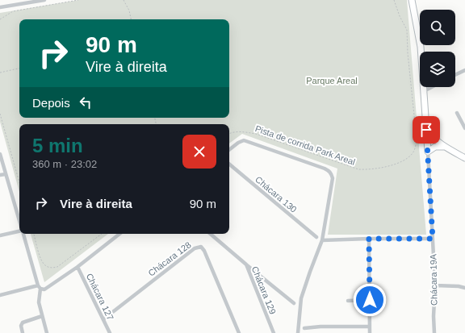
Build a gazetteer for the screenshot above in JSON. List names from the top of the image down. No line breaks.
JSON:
{"streets":{"street":["Chácara 130","Chácara 128","Chácara 19A","Chácara 129","Chácara 127"],"path":["Pista de corrida Park Areal"]},"crossings":[["Chácara 128","Chácara 127"]],"parks":["Parque Areal"],"page":{"turn":["90 m","Vire à direita"],"then":"Depois","heading":["5 min","360 m · 23:02"],"list":[{"name":"Vire à direita","value":"90 m"}]}}
